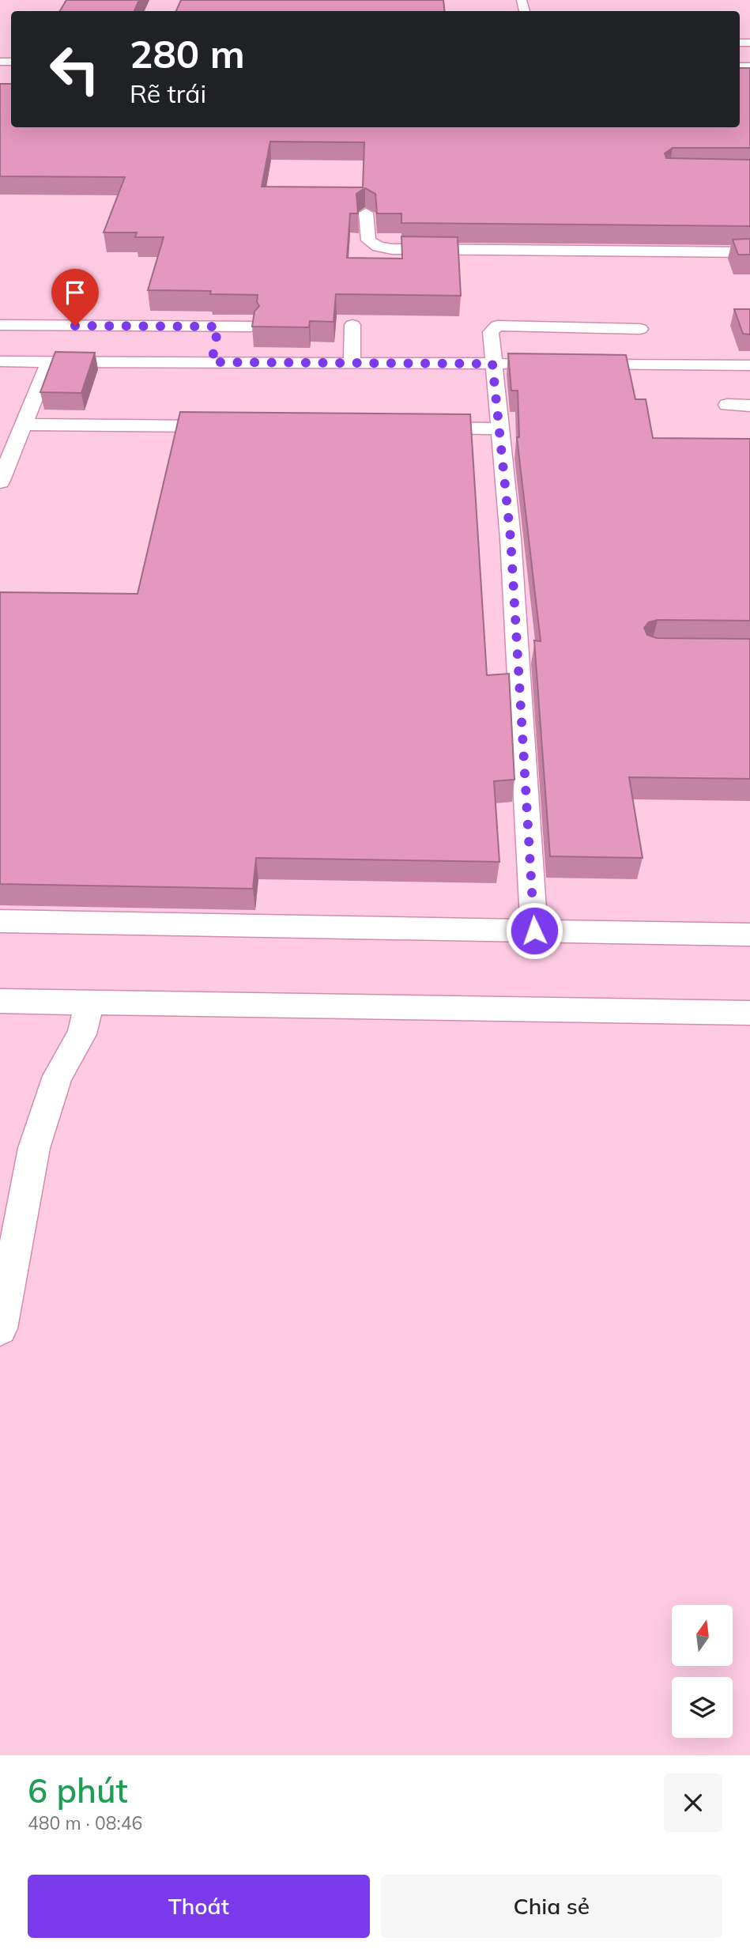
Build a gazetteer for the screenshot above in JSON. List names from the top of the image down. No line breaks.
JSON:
{"north":"top","page":{"turn":["280 m","Rẽ trái"],"heading":["6 phút","480 m · 08:46"],"buttons":["Thoát","Chia sẻ"]}}
